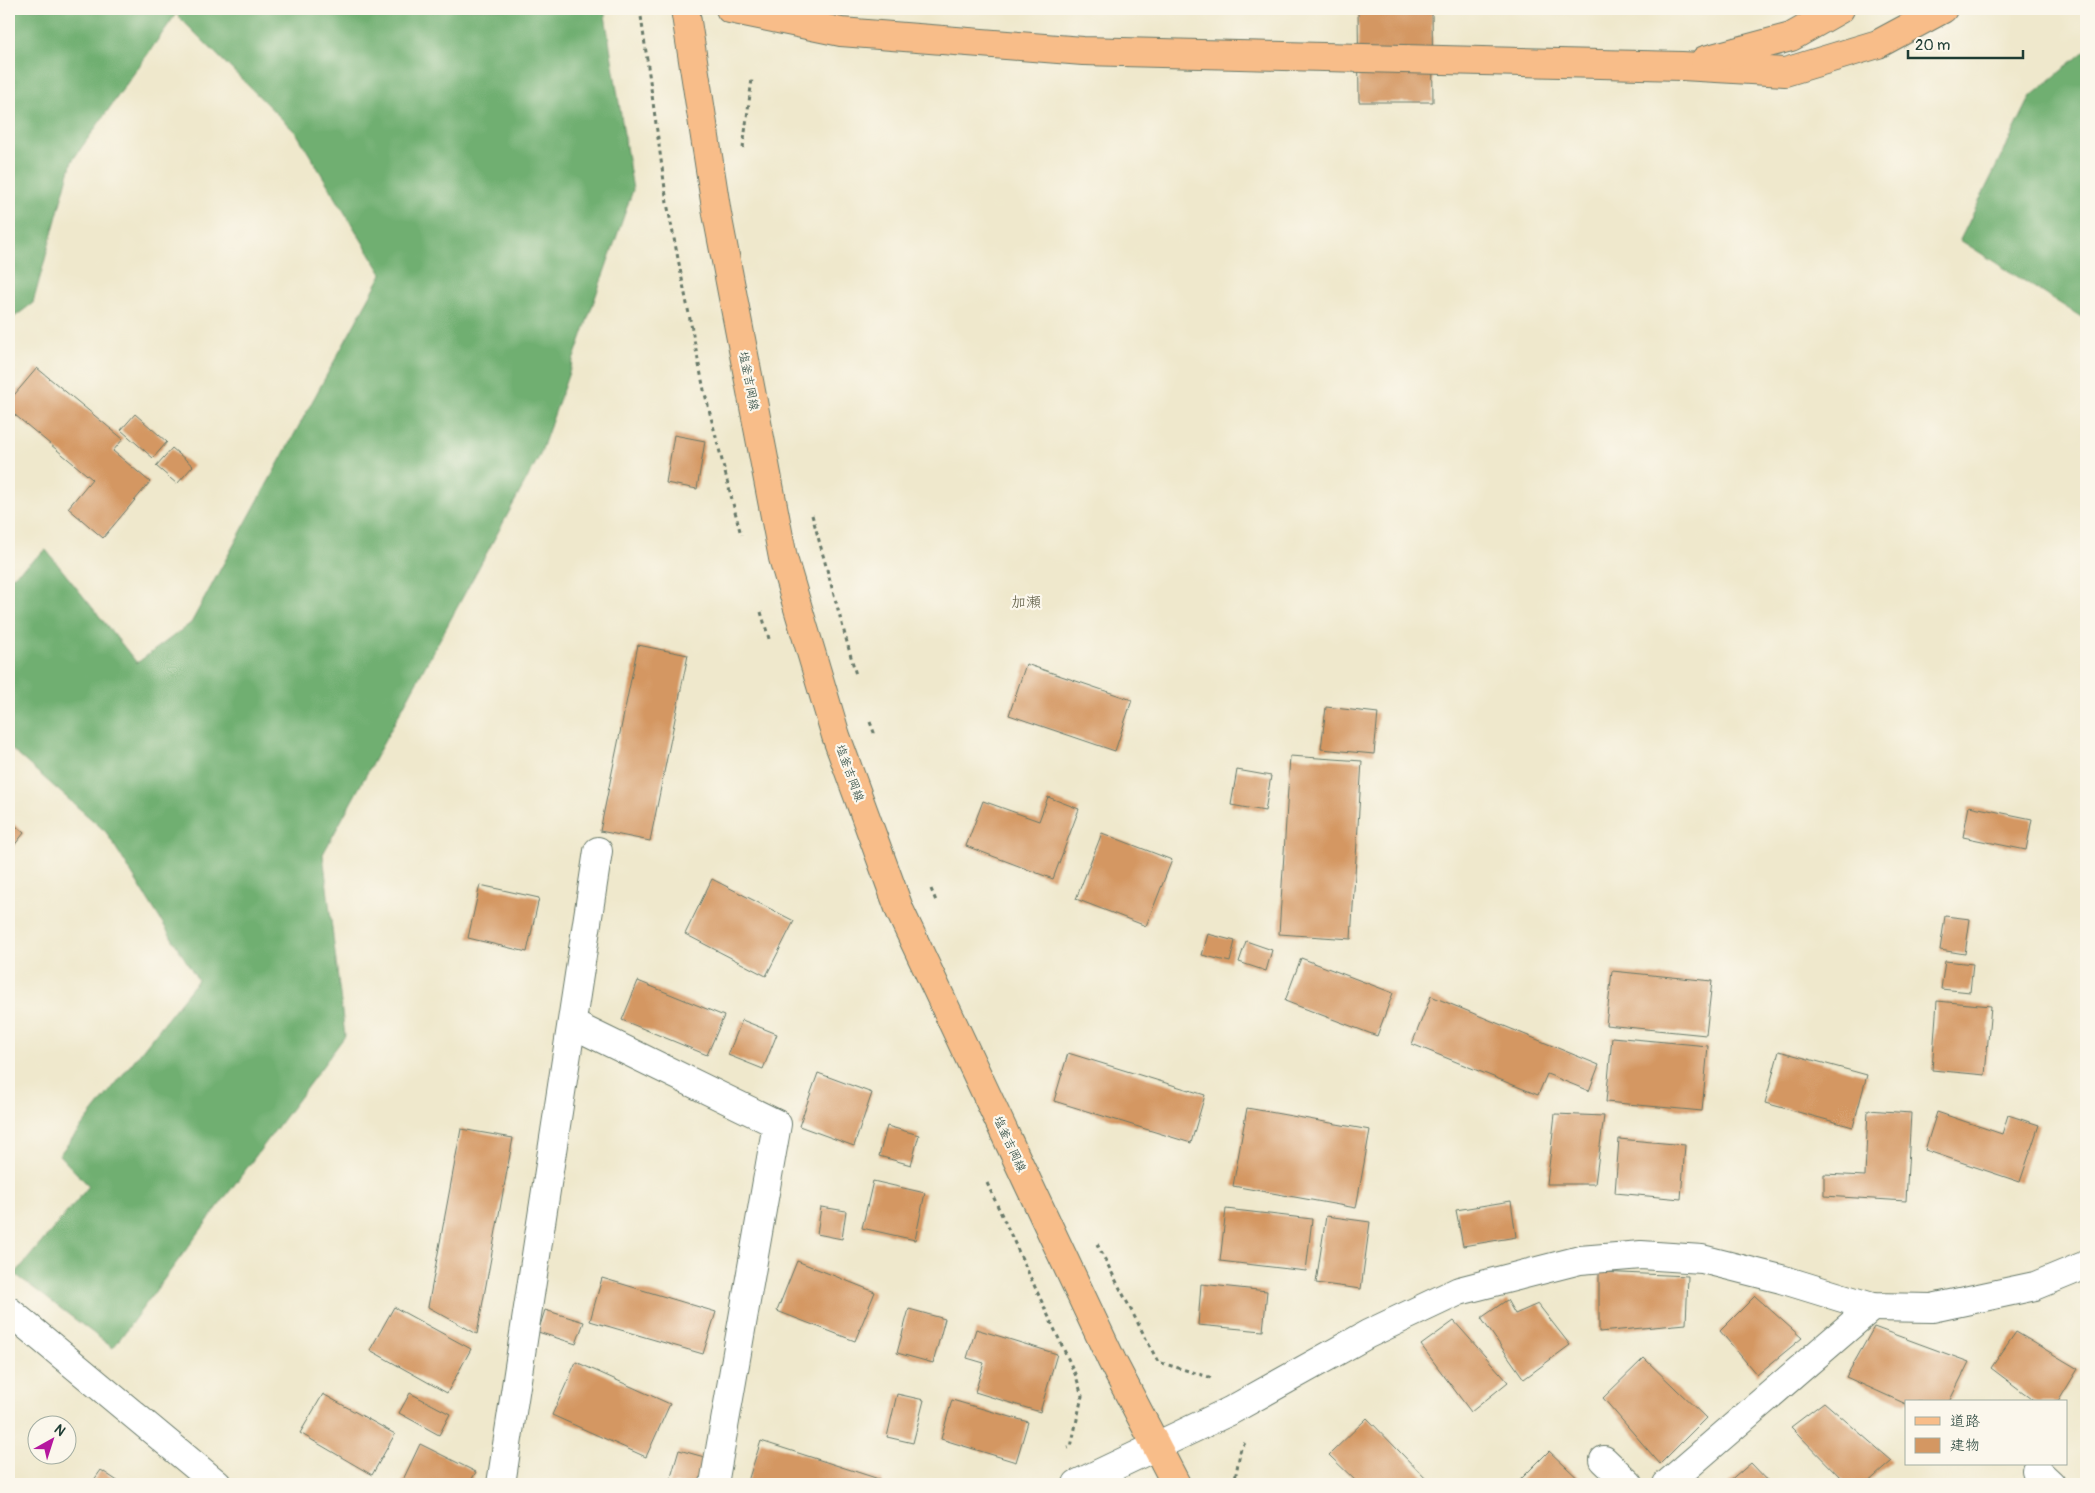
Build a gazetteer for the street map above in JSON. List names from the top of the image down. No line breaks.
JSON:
{"streets":{"main road":["塩釜吉岡線"]},"districts":["加瀬"],"legend":["道路","建物"],"scale_bar":"20 m","north":"top right"}
